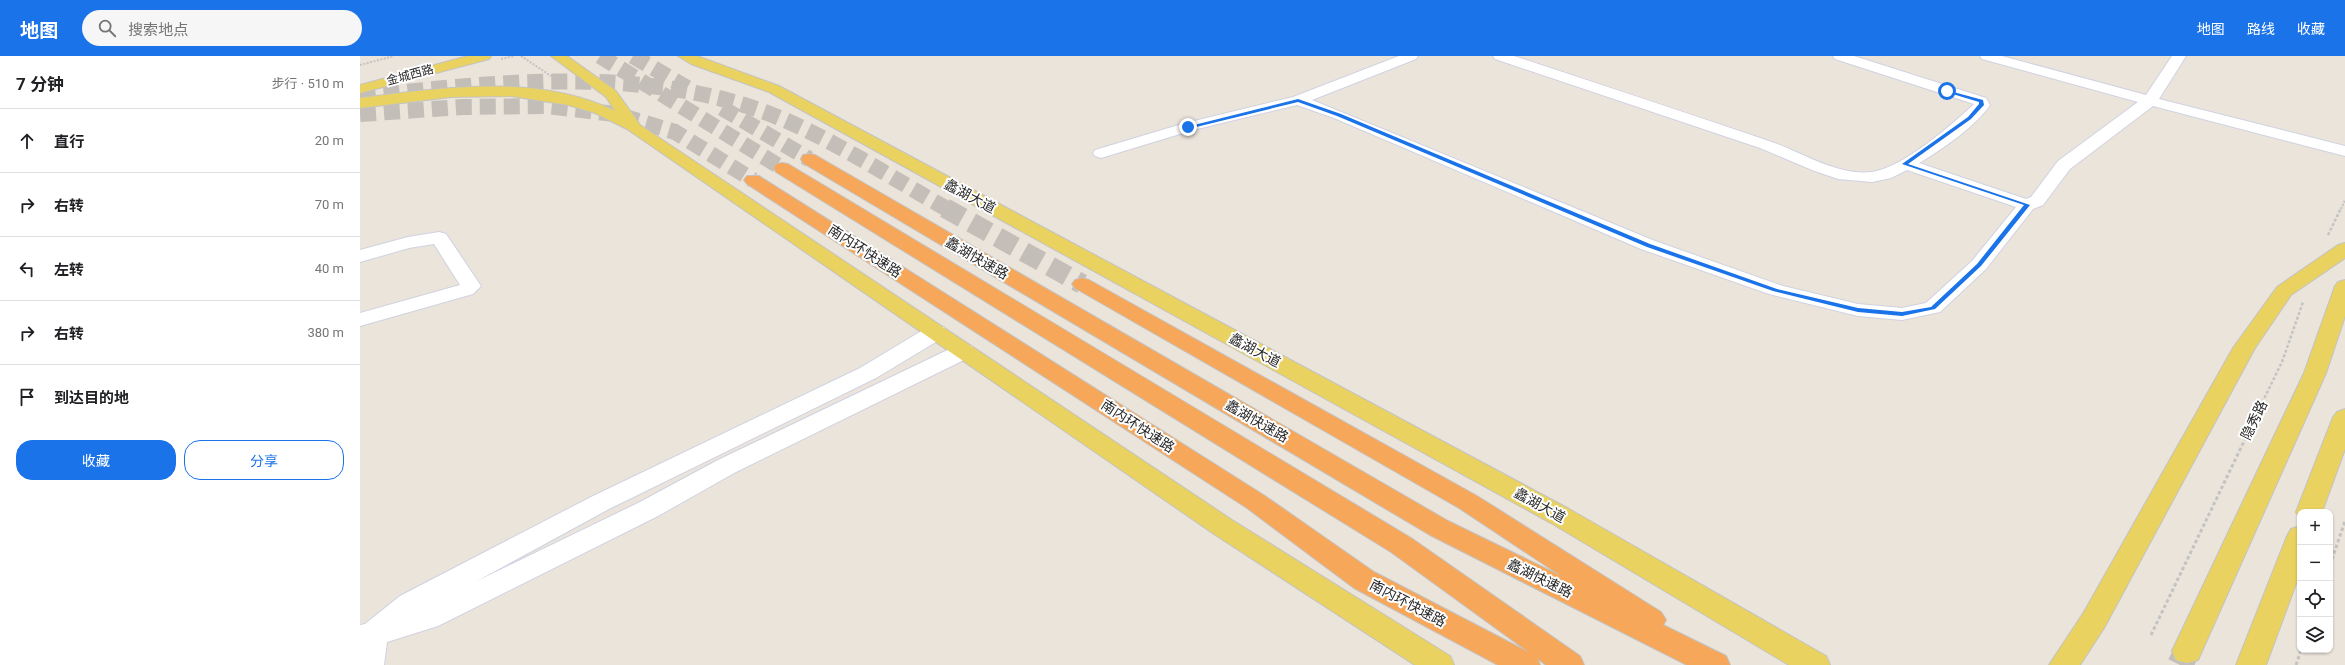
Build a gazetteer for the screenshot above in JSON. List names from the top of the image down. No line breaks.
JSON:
{"streets":{"highway":["南内环快速路","蠡湖快速路"],"main road":["金城西路","蠡湖大道"],"path":["隐秀路"]},"page":{"header":"地图","search":"搜索地点","nav":["地图","路线","收藏"],"heading":["7 分钟","步行 · 510 m"],"list":[["直行","20 m"],["右转","70 m"],["左转","40 m"],["右转","380 m"],"到达目的地"],"buttons":["收藏","分享"],"map_buttons":["+","−"]}}
